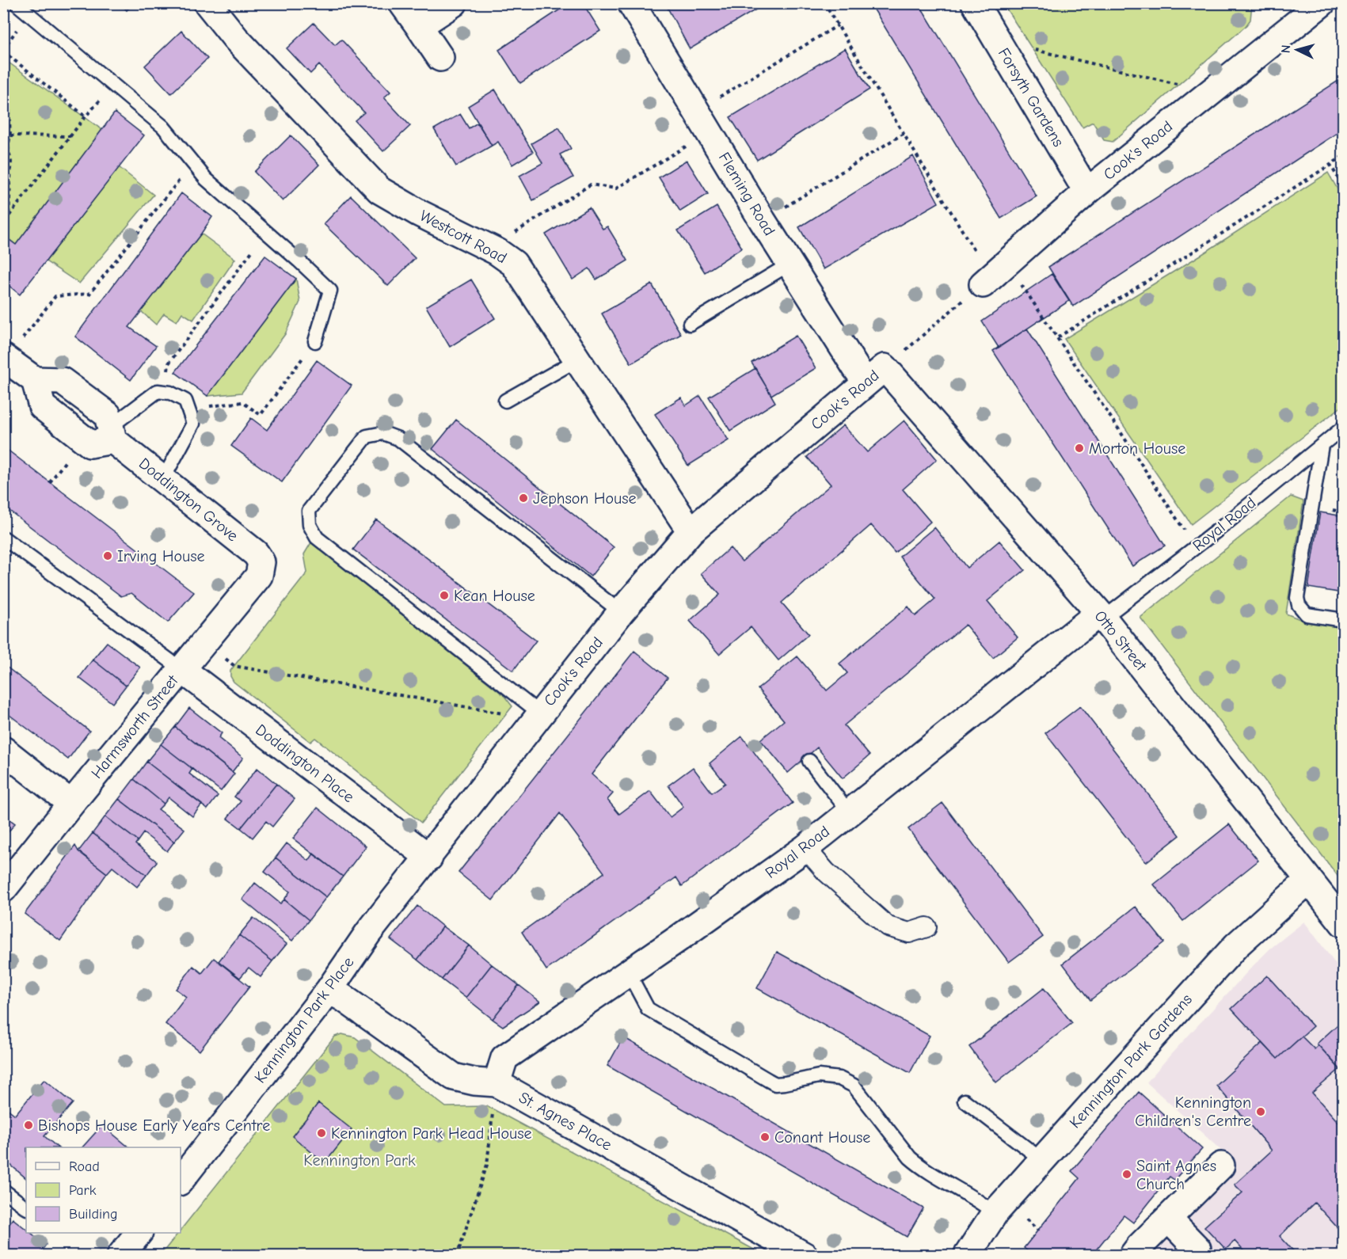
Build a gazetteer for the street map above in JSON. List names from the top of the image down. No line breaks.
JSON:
{"streets":{"street":["Forsyth Gardens","Cook's Road","Fleming Road","Westcott Road","Doddington Grove","Royal Road","Otto Street","Harmsworth Street","Doddington Place","Kennington Park Place","Kennington Park Gardens","St. Agnes Place"]},"crossings":[["Forsyth Gardens","Cook's Road"],["Cook's Road","Fleming Road"],["Cook's Road","Westcott Road"],["Cook's Road","Otto Street"],["Cook's Road","Doddington Place"],["Cook's Road","Kennington Park Place"],["Fleming Road","Otto Street"],["Doddington Grove","Harmsworth Street"],["Royal Road","Otto Street"],["Royal Road","St. Agnes Place"],["Otto Street","Kennington Park Gardens"],["Harmsworth Street","Doddington Place"],["Doddington Place","Kennington Park Place"],["Kennington Park Place","St. Agnes Place"]],"parks":["Kennington Park"],"places":["Morton House","Jephson House","Irving House","Kean House","Kennington Children's Centre","Bishops House Early Years Centre","Kennington Park Head House","Conant House","Saint Agnes Church"],"legend":["Road","Park","Building"],"north":"left"}
